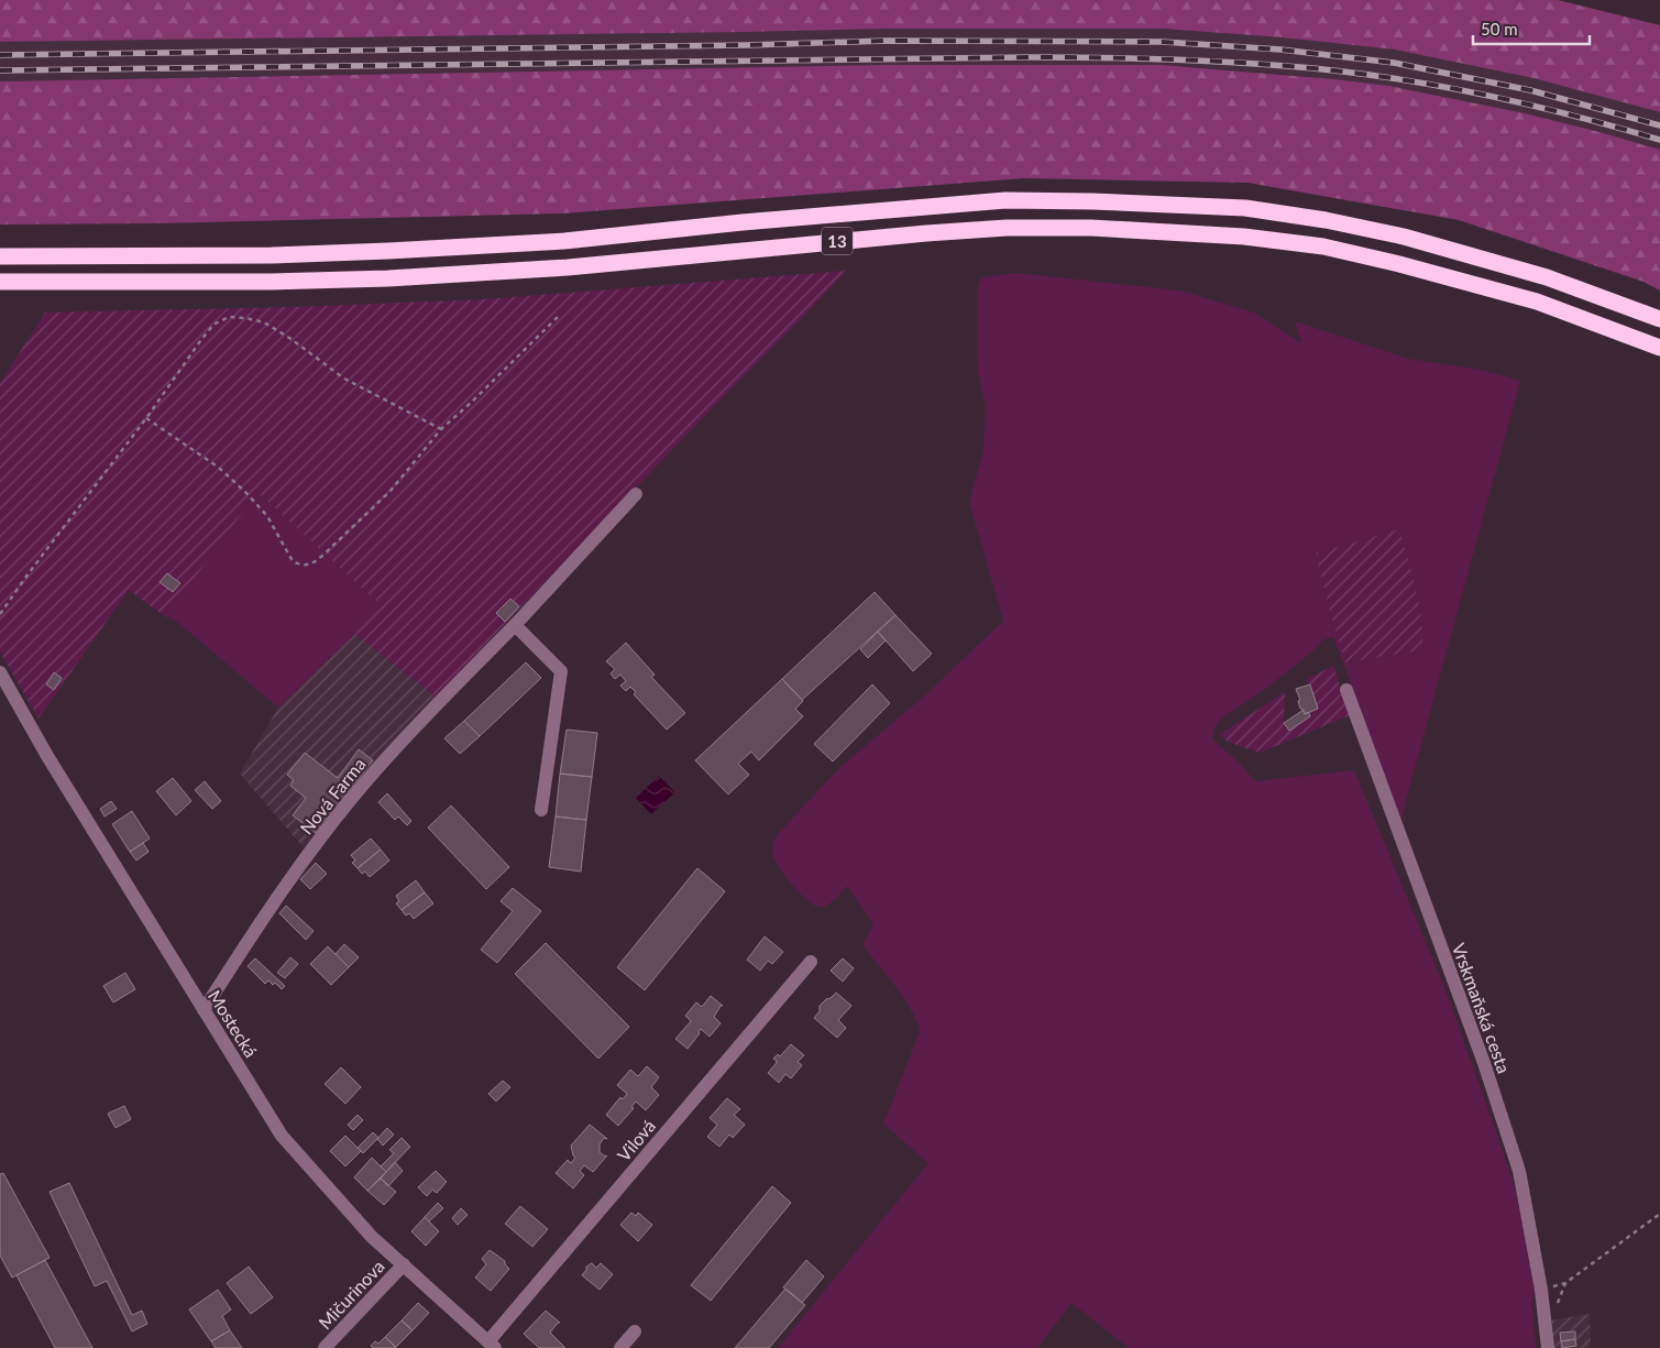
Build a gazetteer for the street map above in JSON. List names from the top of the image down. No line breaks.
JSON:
{"streets":{"highway":["13"],"street":["Nová Farma","Vrskmaňská cesta","Mostecká","Vilová","Mičurinova"]},"crossings":[["Nová Farma","Mostecká"],["Mostecká","Vilová"],["Mostecká","Mičurinova"]],"scale_bar":"50 m"}
